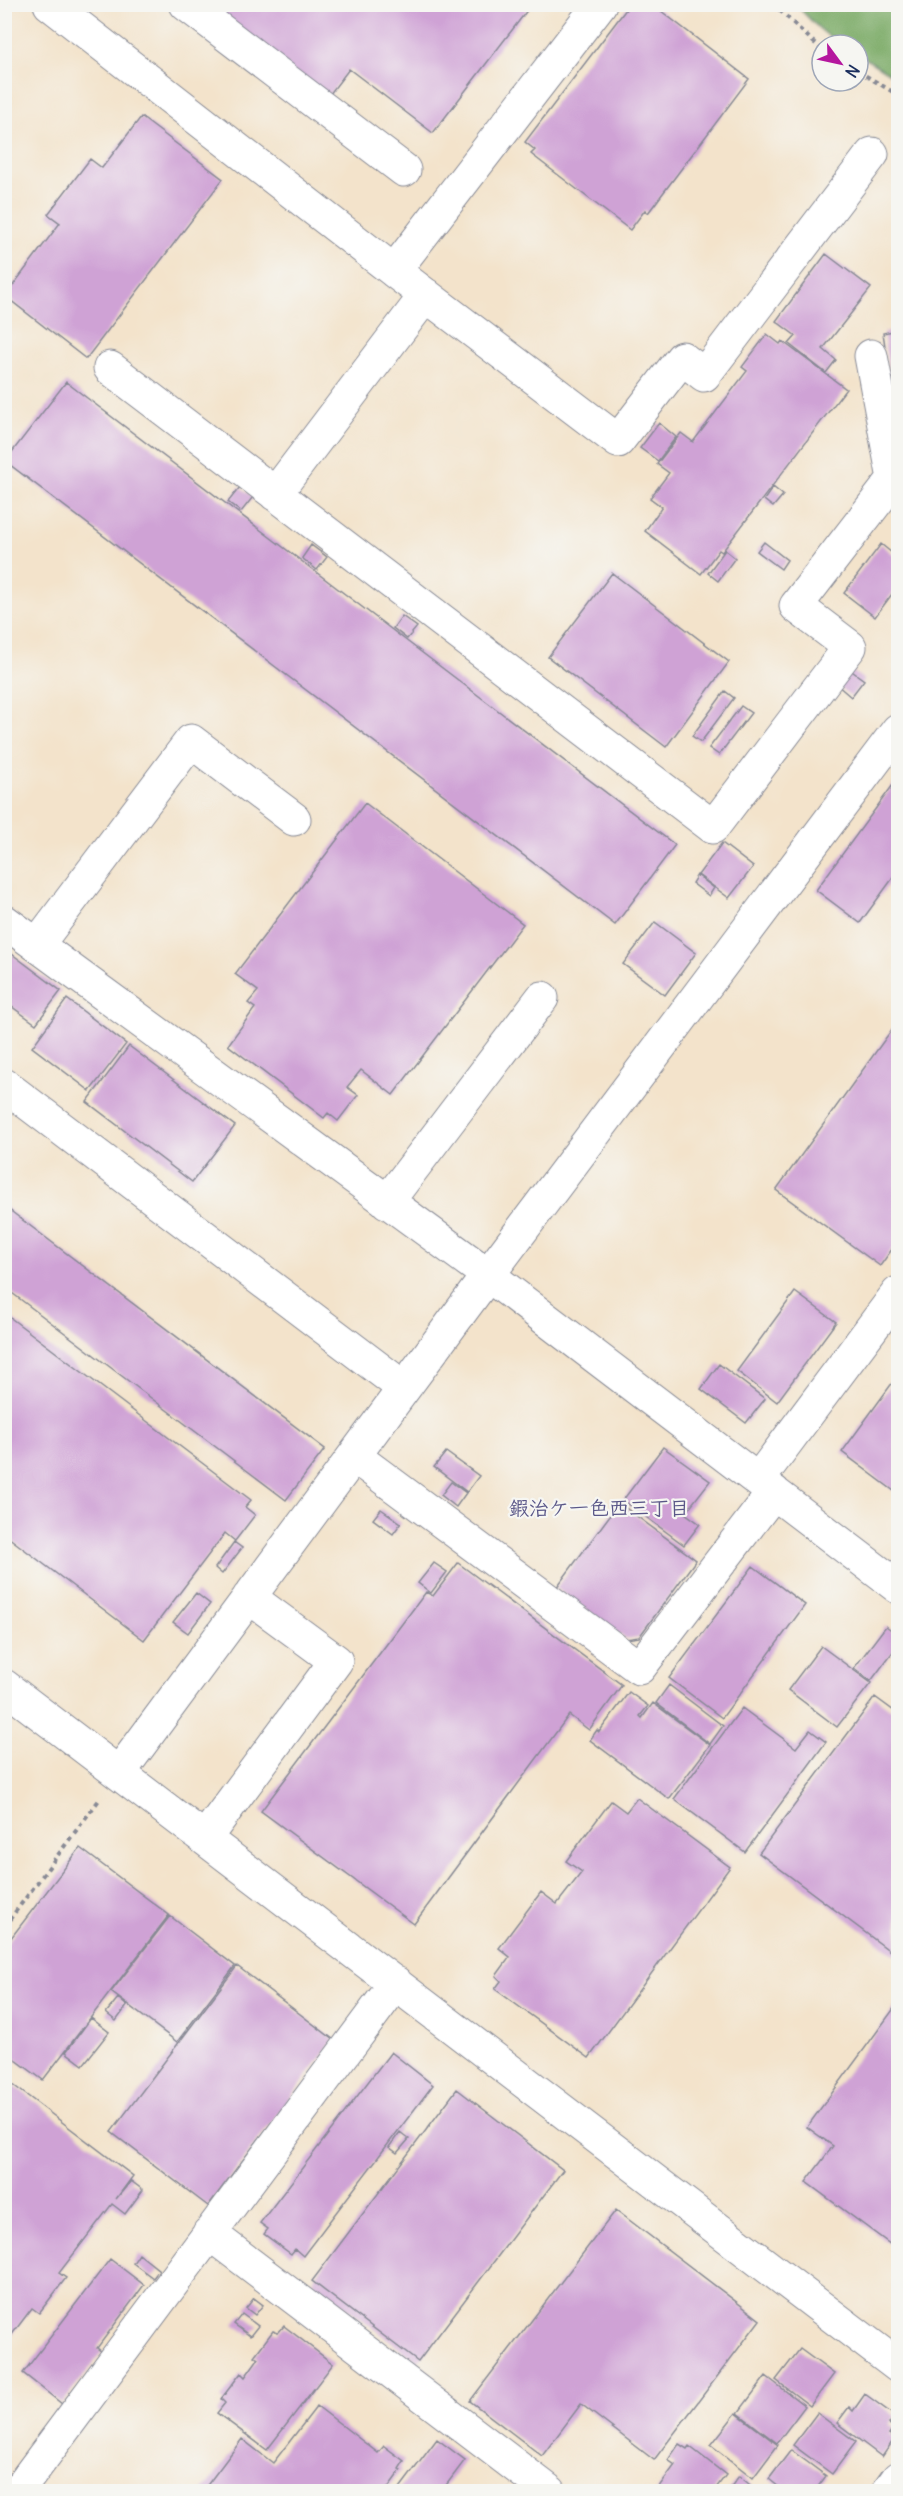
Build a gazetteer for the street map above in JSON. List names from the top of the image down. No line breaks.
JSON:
{"districts":["鍜治ケ一色西三丁目"],"north":"bottom right"}
